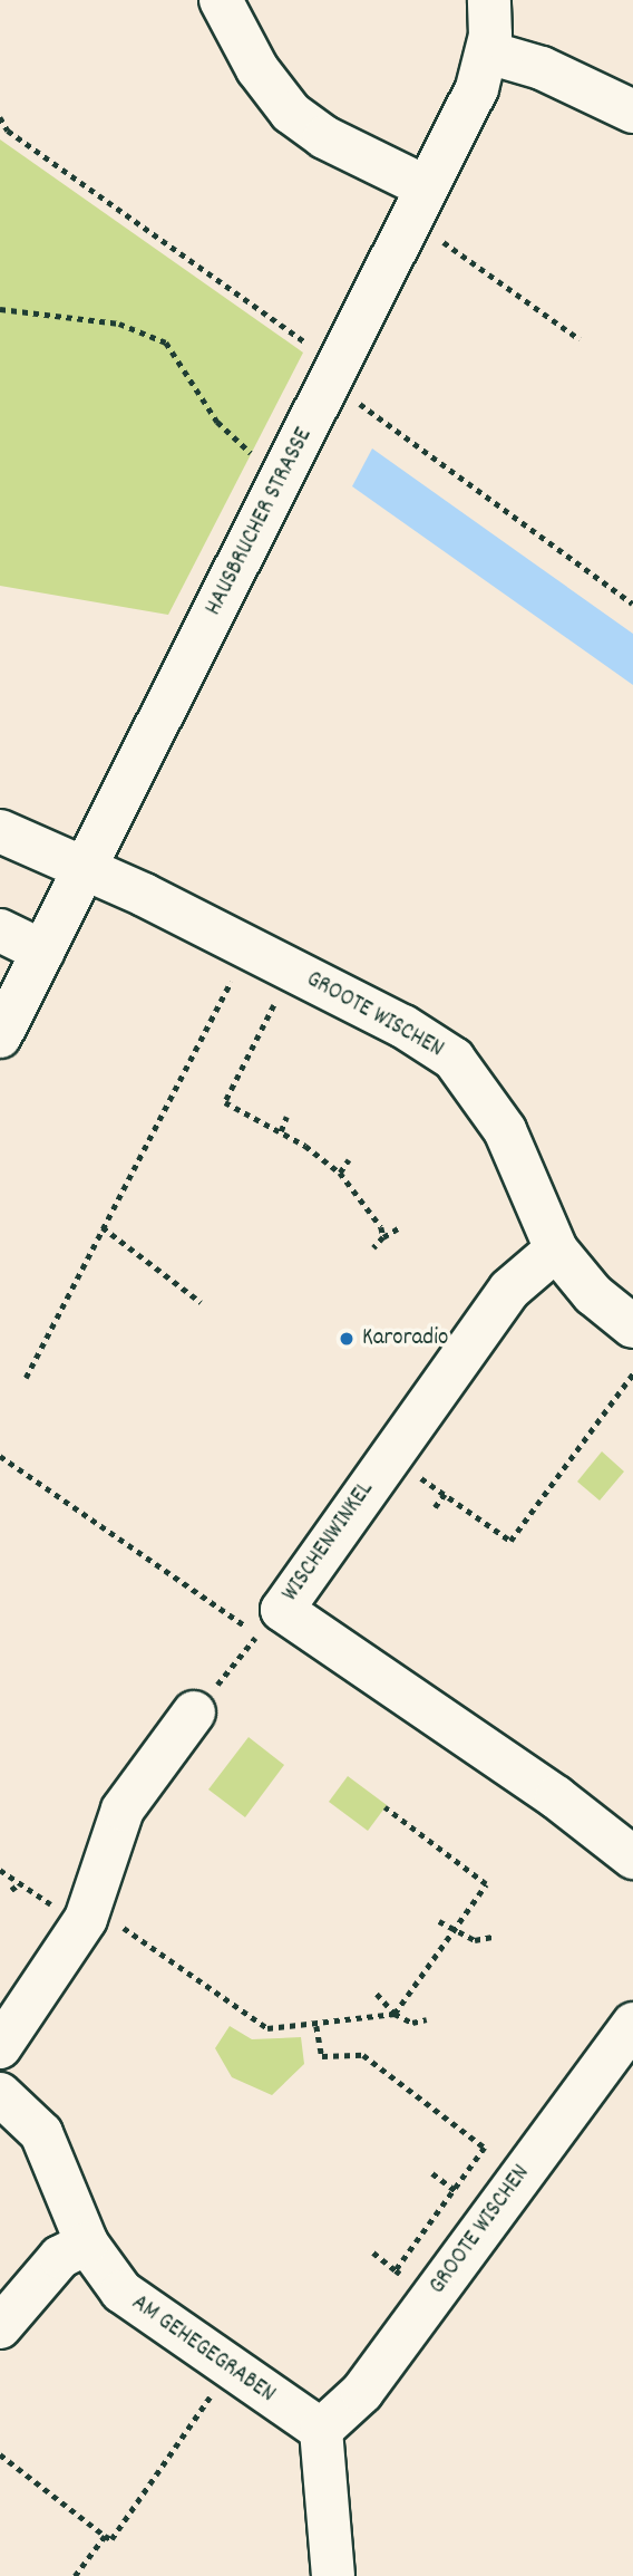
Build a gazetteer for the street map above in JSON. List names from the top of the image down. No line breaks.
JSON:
{"streets":{"street":["HAUSBRUCHER STRASSE","GROOTE WISCHEN","WISCHENWINKEL","AM GEHEGEGRABEN"]},"crossings":[["HAUSBRUCHER STRASSE","GROOTE WISCHEN"],["GROOTE WISCHEN","WISCHENWINKEL"],["GROOTE WISCHEN","AM GEHEGEGRABEN"]],"places":["Karoradio"]}
